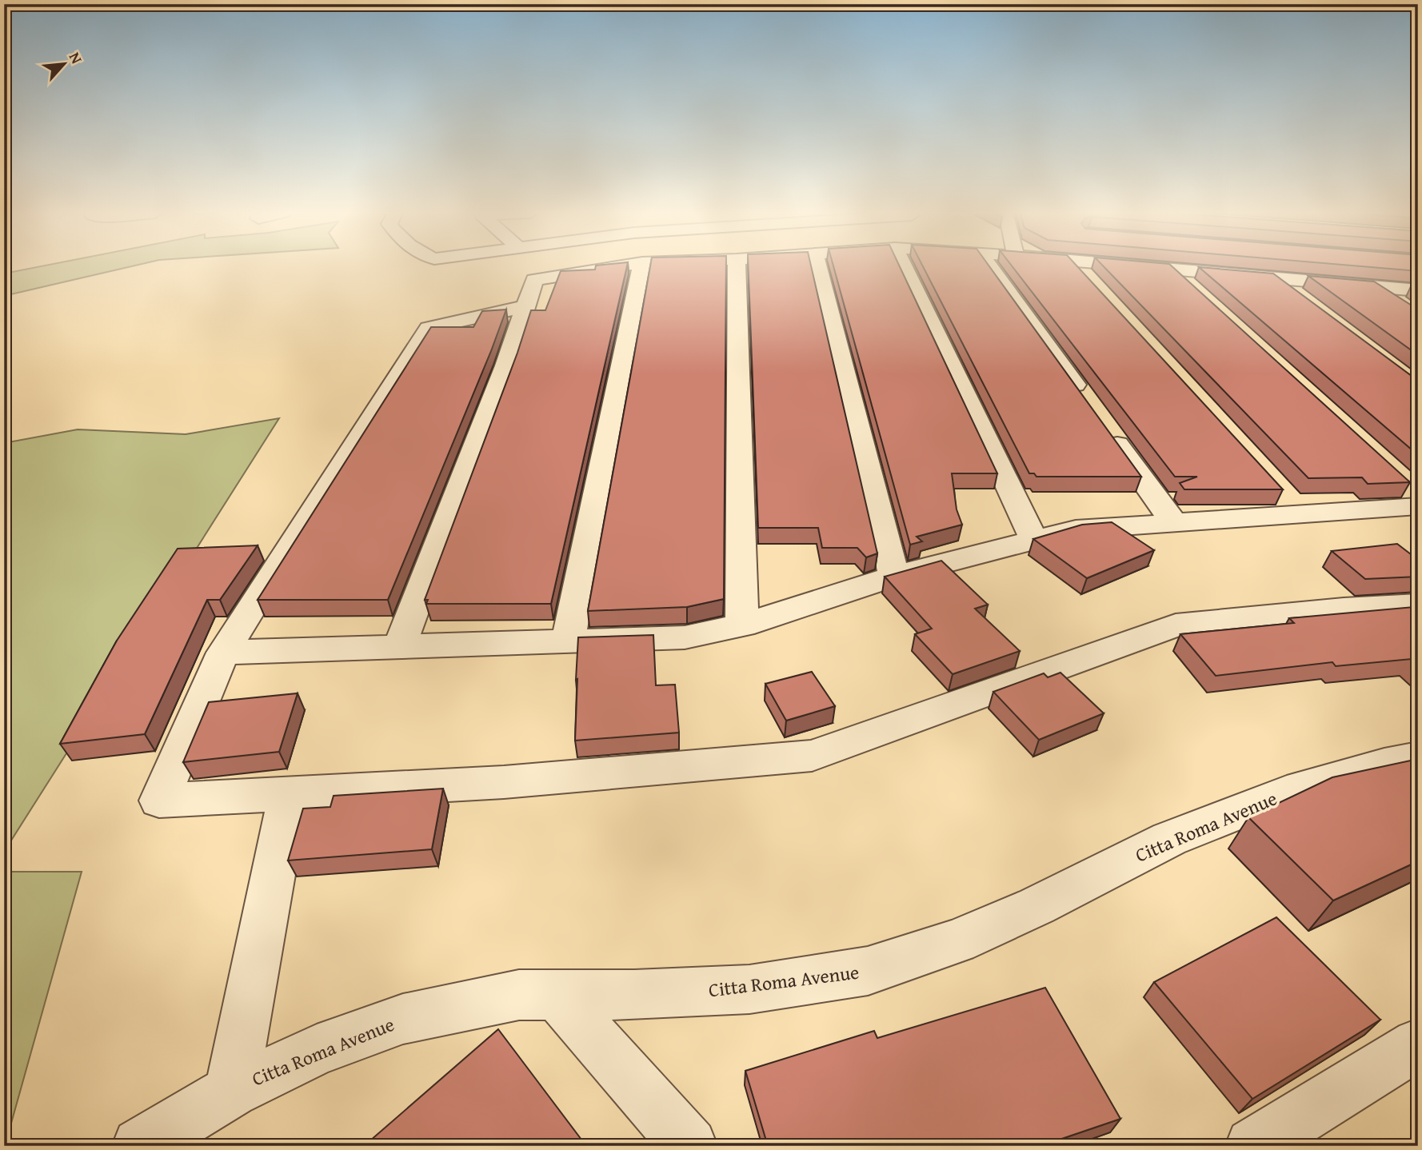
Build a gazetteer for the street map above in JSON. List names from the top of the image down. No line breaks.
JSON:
{"streets":{"street":["Citta Roma Avenue"]},"north":"top right"}
